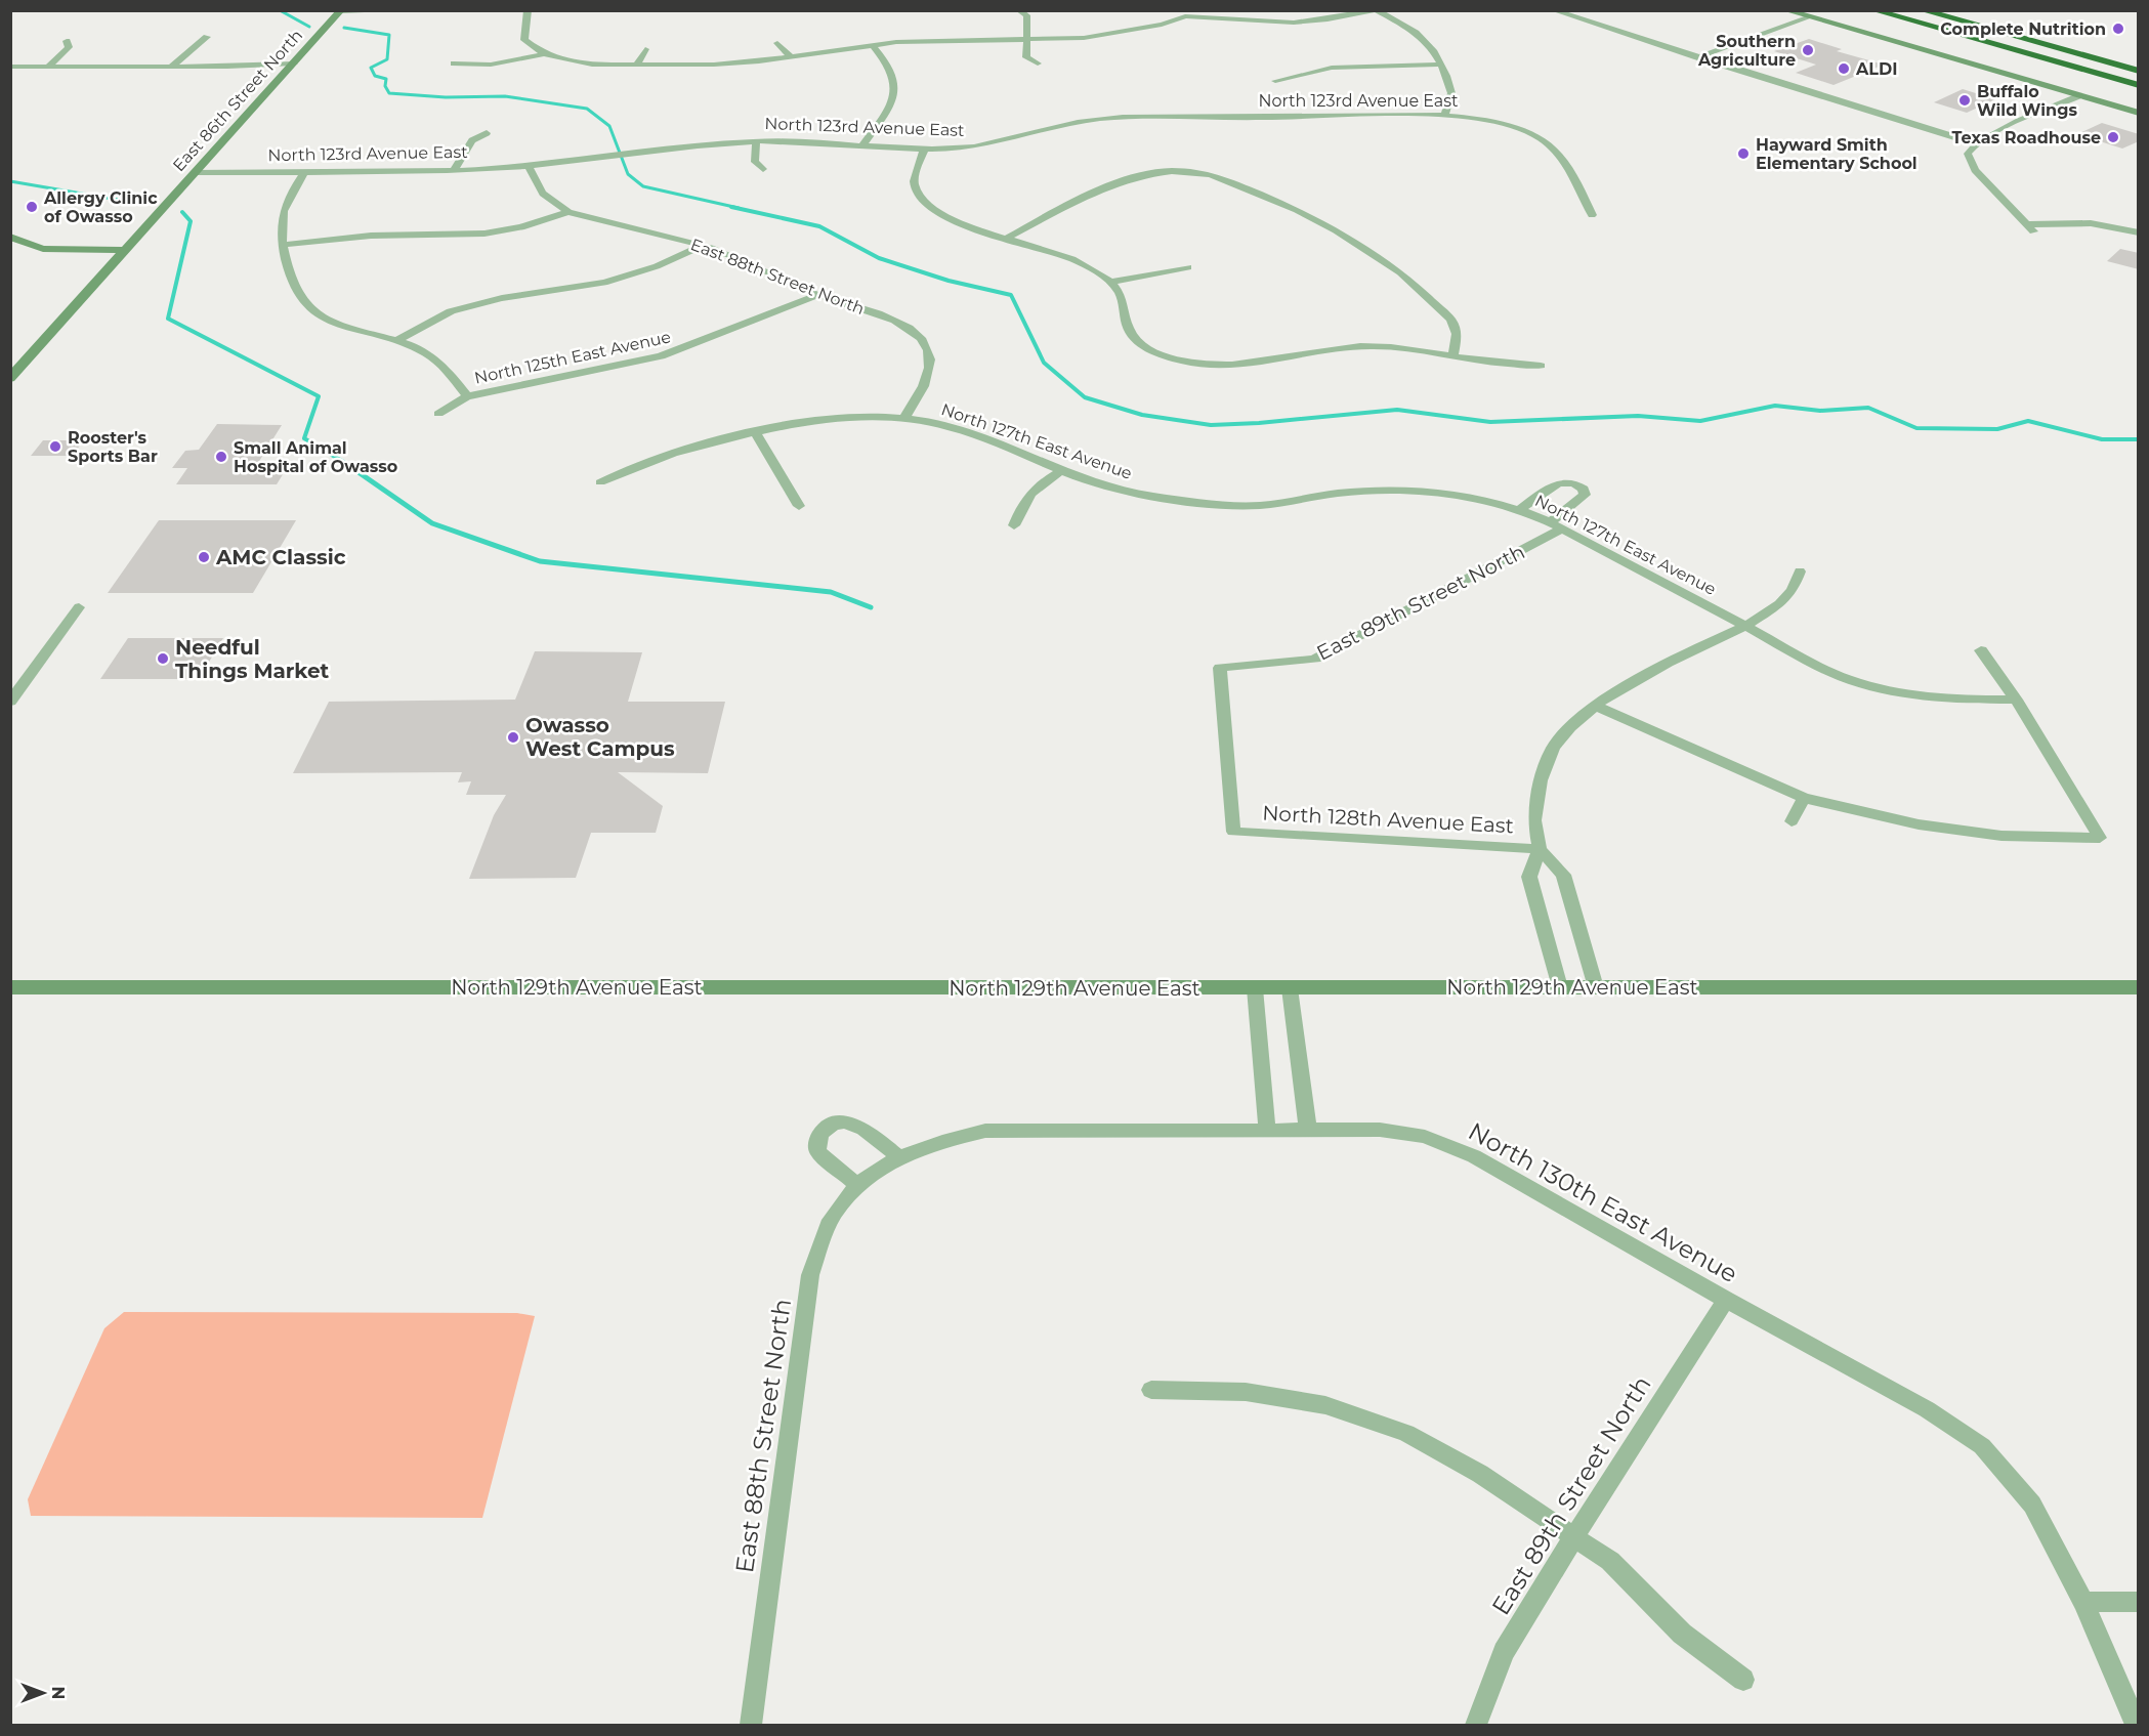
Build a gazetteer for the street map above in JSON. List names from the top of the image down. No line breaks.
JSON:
{"streets":{"main road":["East 86th Street North","North 129th Avenue East"],"street":["North 123rd Avenue East","East 88th Street North","North 125th East Avenue","North 127th East Avenue","East 89th Street North","North 128th Avenue East","North 130th East Avenue"]},"crossings":[["East 86th Street North","North 123rd Avenue East"],["North 123rd Avenue East","East 88th Street North"],["East 88th Street North","North 125th East Avenue"],["East 88th Street North","North 127th East Avenue"],["East 88th Street North","North 130th East Avenue"],["North 127th East Avenue","East 89th Street North"],["East 89th Street North","North 128th Avenue East"],["East 89th Street North","North 130th East Avenue"]],"places":["Complete Nutrition","Southern Agriculture","ALDI","Buffalo Wild Wings","Texas Roadhouse","Hayward Smith Elementary School","Allergy Clinic of Owasso","Rooster's Sports Bar","Small Animal Hospital of Owasso","AMC Classic","Needful Things Market","Owasso West Campus"],"north":"right"}
